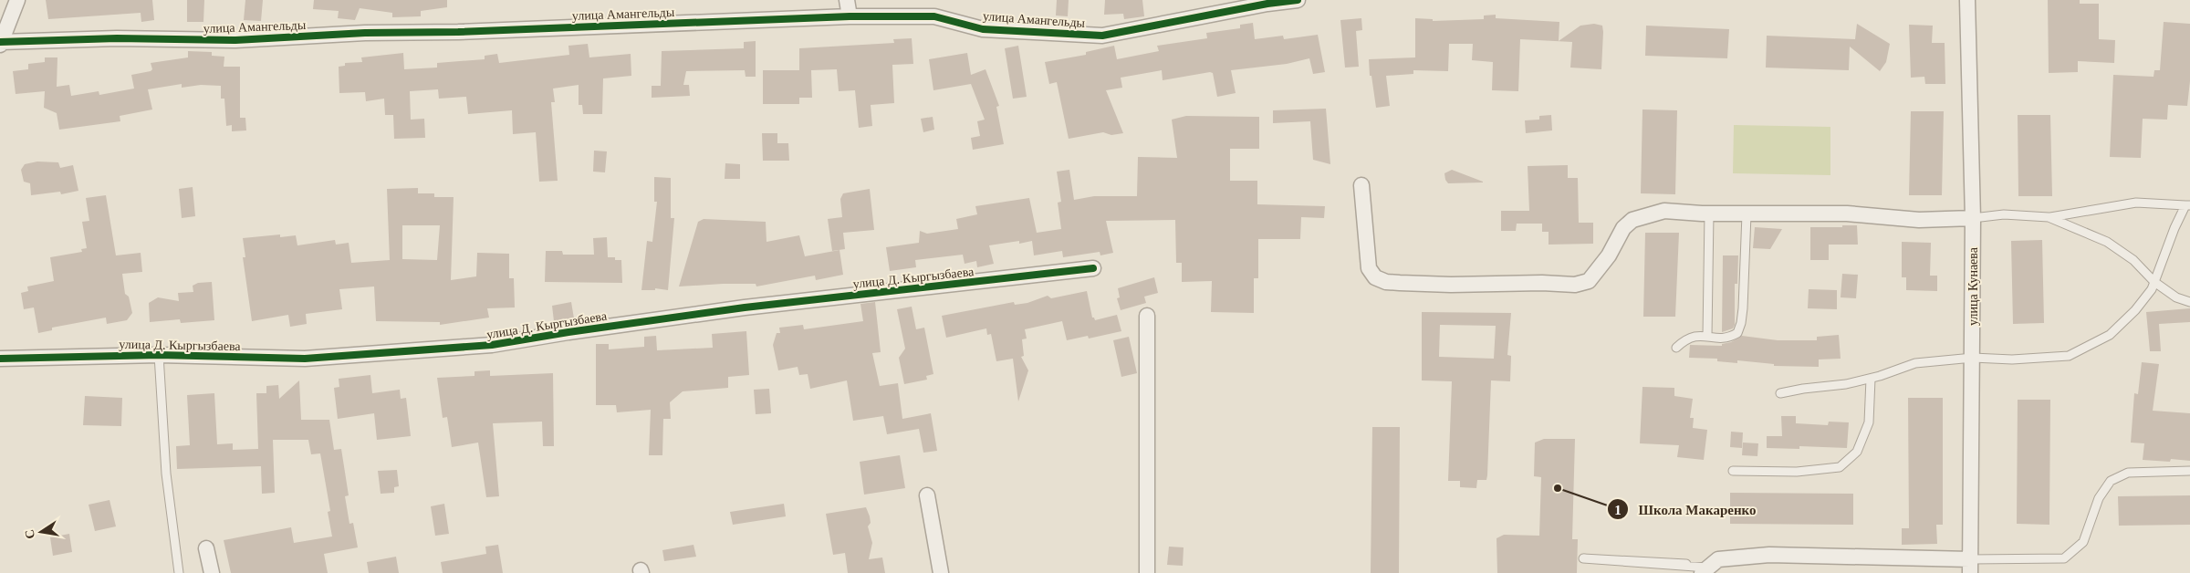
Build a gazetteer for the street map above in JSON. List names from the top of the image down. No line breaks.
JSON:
{"streets":{"street":["улица Амангельды","улица Д. Кыргызбаева","улица Кунаева"]},"places":["Школа Макаренко"],"north":"left"}
